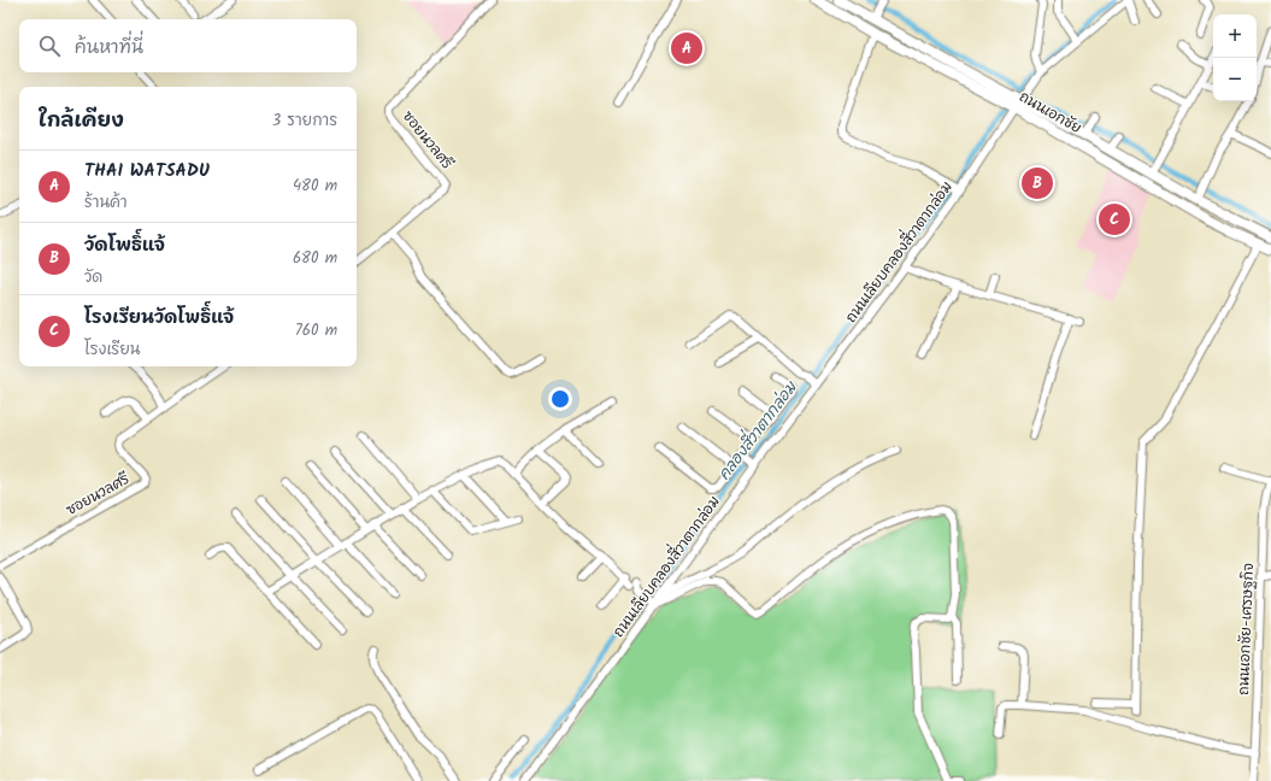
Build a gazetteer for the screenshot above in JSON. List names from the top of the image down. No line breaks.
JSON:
{"streets":{"main road":["ถนนเอกชัย"],"street":["ซอยนวลศรี","ถนนเลียบคลองสี่วาตากล่อม","ถนนเอกชัย-เศรษฐกิจ"]},"crossings":[["ถนนเอกชัย","ถนนเลียบคลองสี่วาตากล่อม"]],"water":["คลองสี่วาตากล่อม"],"page":{"map_buttons":["+","−"],"search":"ค้นหาที่นี่","pins":["A","B","C"],"heading":["ใกล้เคียง","3 รายการ"],"list":[{"mark":"A","name":"THAI WATSADU","note":"ร้านค้า","value":"480 m"},{"mark":"B","name":"วัดโพธิ์แจ้","note":"วัด","value":"680 m"},{"mark":"C","name":"โรงเรียนวัดโพธิ์แจ้","note":"โรงเรียน","value":"760 m"}]}}
